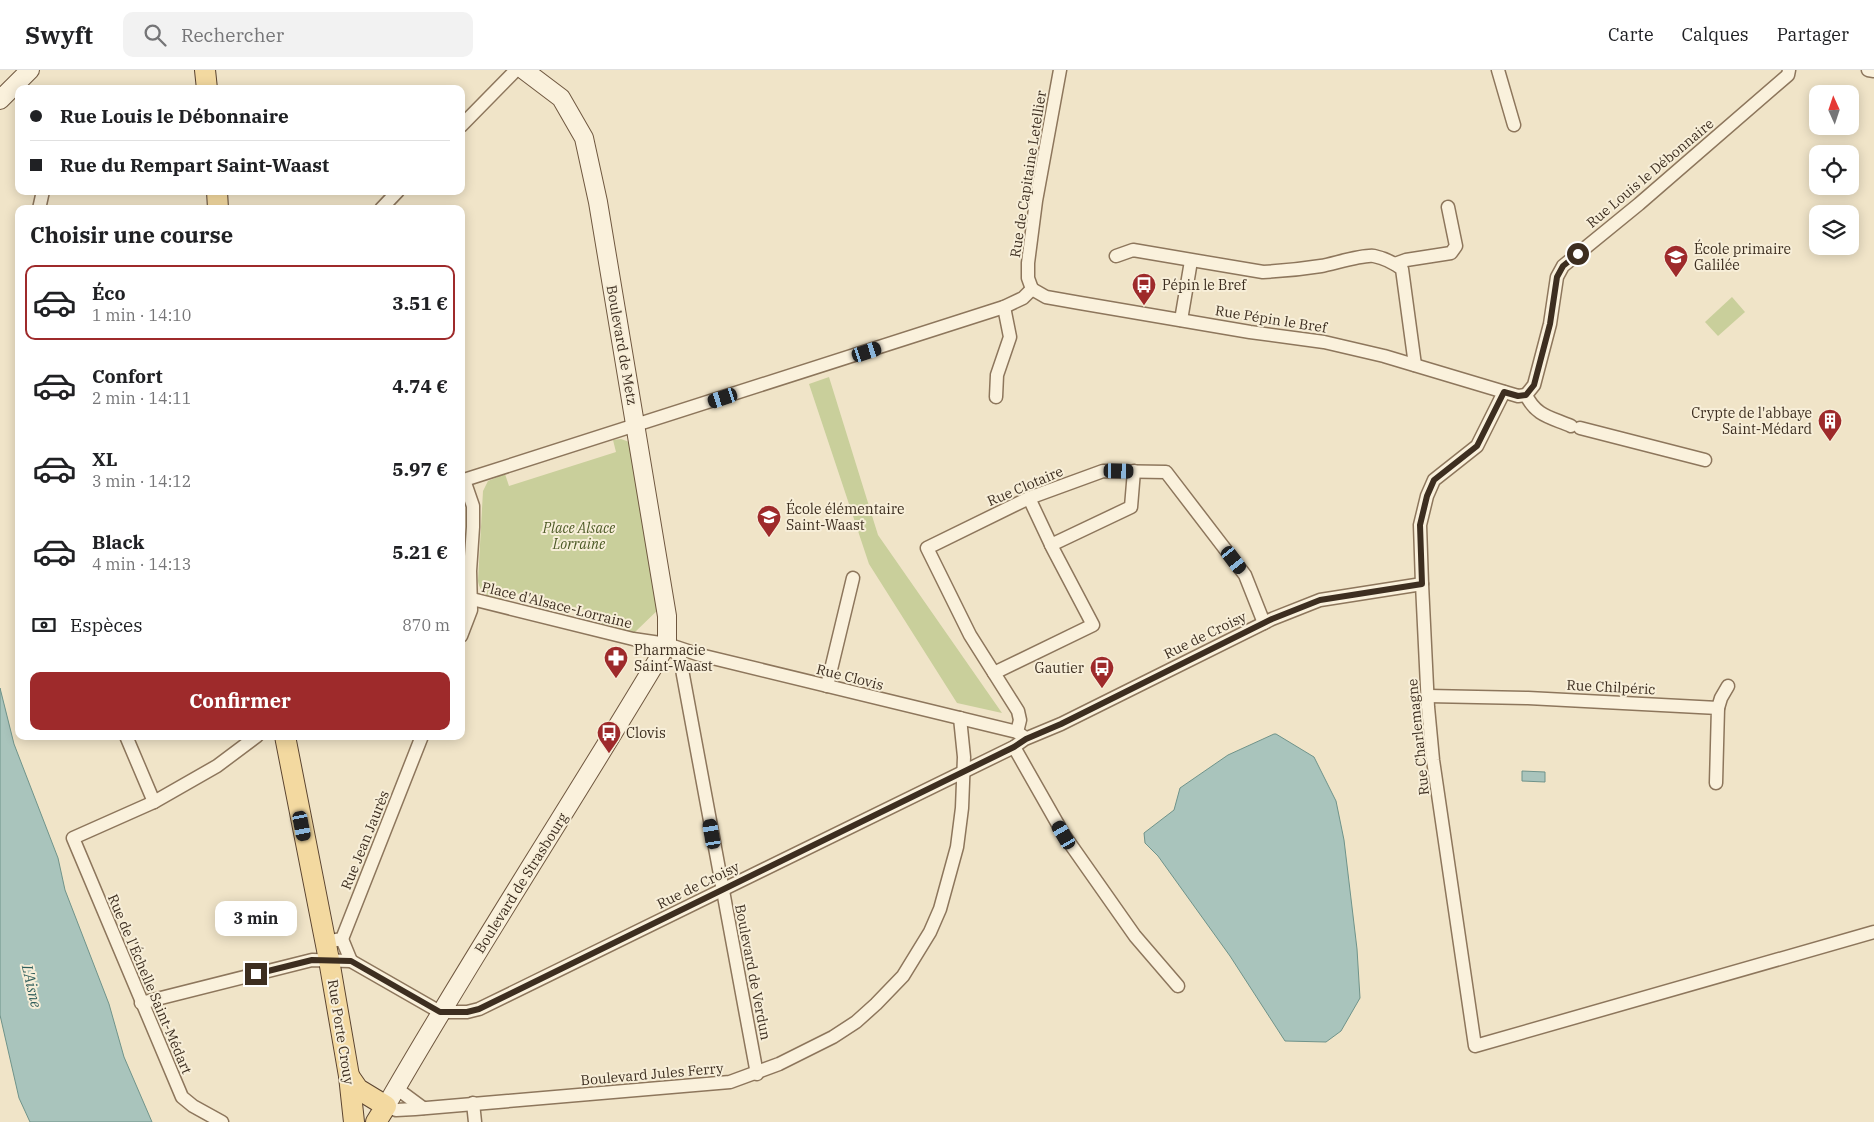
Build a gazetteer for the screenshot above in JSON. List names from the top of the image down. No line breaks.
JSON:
{"streets":{"main road":["Boulevard de Metz","Boulevard de Strasbourg","Rue Porte Crouy"],"street":["Rue Louis le Débonnaire","Rue de Capitaine Letellier","Rue Pépin le Bref","Rue Clotaire","Place d'Alsace-Lorraine","Rue de Croisy","Rue Clovis","Rue Chilpéric","Rue Charlemagne","Rue Jean Jaurès","Boulevard de Verdun","Rue de l'Échelle Saint-Médart","Boulevard Jules Ferry"]},"crossings":[["Rue Louis le Débonnaire","Rue Pépin le Bref"],["Rue de Capitaine Letellier","Rue Pépin le Bref"],["Rue Pépin le Bref","Rue Charlemagne"],["Boulevard de Metz","Place d'Alsace-Lorraine"],["Boulevard de Metz","Rue Clovis"],["Boulevard de Metz","Boulevard de Strasbourg"],["Boulevard de Metz","Boulevard de Verdun"],["Rue Clotaire","Rue de Croisy"],["Rue Clotaire","Rue Clovis"],["Place d'Alsace-Lorraine","Rue Clovis"],["Place d'Alsace-Lorraine","Boulevard de Strasbourg"],["Place d'Alsace-Lorraine","Boulevard de Verdun"],["Rue de Croisy","Rue Clovis"],["Rue de Croisy","Rue Charlemagne"],["Rue de Croisy","Boulevard de Strasbourg"],["Rue de Croisy","Boulevard de Verdun"],["Rue de Croisy","Boulevard Jules Ferry"],["Rue Clovis","Boulevard de Strasbourg"],["Rue Clovis","Boulevard de Verdun"],["Rue Chilpéric","Rue Charlemagne"],["Rue Jean Jaurès","Rue Porte Crouy"],["Boulevard de Strasbourg","Boulevard de Verdun"],["Boulevard de Strasbourg","Boulevard Jules Ferry"],["Boulevard de Verdun","Boulevard Jules Ferry"]],"water":["L'Aisne"],"parks":["Place Alsace Lorraine"],"places":{"school or university":["École primaire Galilée","École élémentaire Saint-Waast"],"bus stop":["Pépin le Bref","Gautier","Clovis"],"building":["Crypte de l'abbaye Saint-Médard"],"pharmacy":["Pharmacie Saint-Waast"]},"north":"top","page":{"header":"Swyft","search":"Rechercher","nav":["Carte","Calques","Partager"],"banner":["Rue Louis le Débonnaire","Rue du Rempart Saint-Waast"],"heading":"Choisir une course","list":[{"name":"Éco","note":"1 min · 14:10","value":"3.51 €"},{"name":"Confort","note":"2 min · 14:11","value":"4.74 €"},{"name":"XL","note":"3 min · 14:12","value":"5.97 €"},{"name":"Black","note":"4 min · 14:13","value":"5.21 €"}],"pay":["Espèces","870 m"],"buttons":"Confirmer","bubble":"3 min"}}
